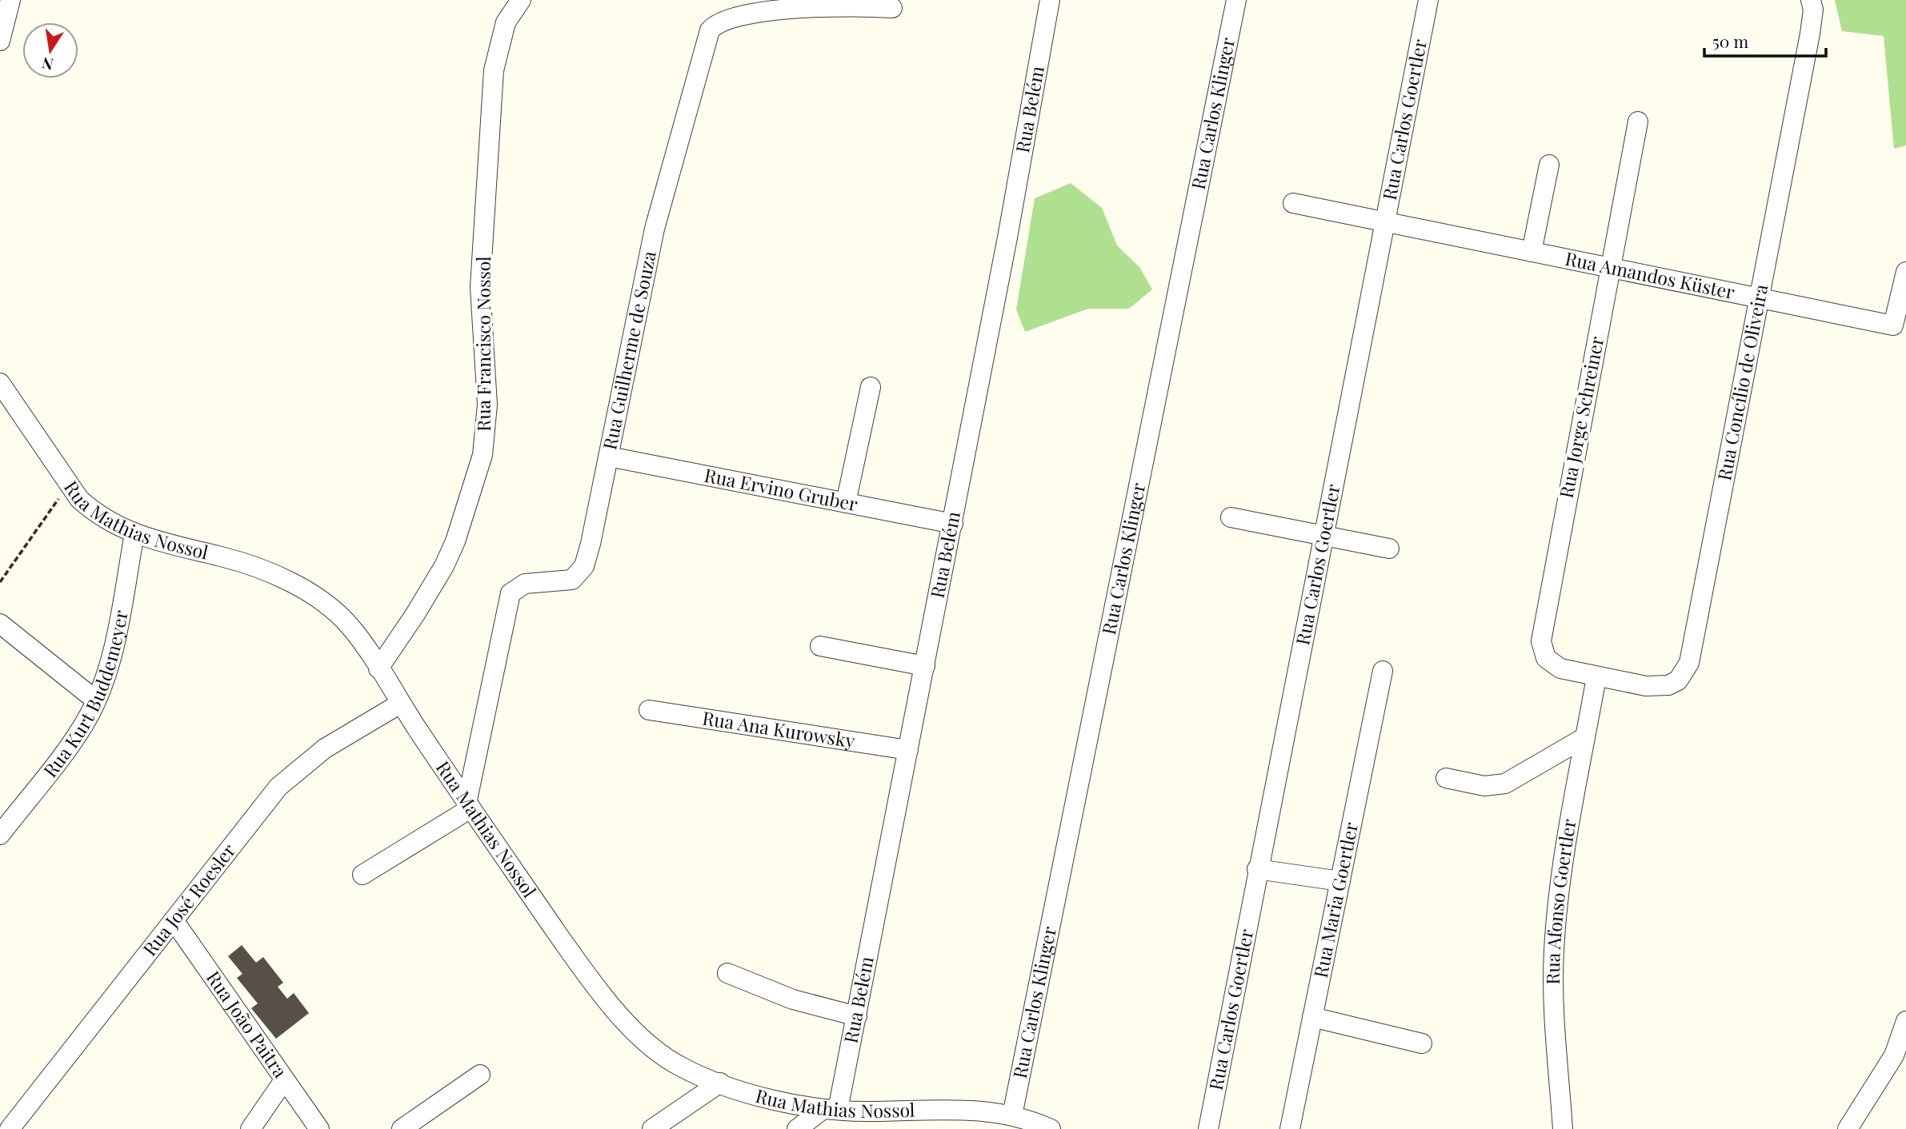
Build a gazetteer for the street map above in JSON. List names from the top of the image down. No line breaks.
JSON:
{"streets":{"street":["Rua Belém","Rua Carlos Klinger","Rua Carlos Goertler","Rua Amandos Küster","Rua Francisco Nossol","Rua Guilherme de Souza","Rua Concílio de Oliveira","Rua Jorge Schreiner","Rua Ervino Gruber","Rua Mathias Nossol","Rua Kurt Buddemeyer","Rua Ana Kurowsky","Rua José Roesler","Rua Maria Goertler","Rua Afonso Goertler","Rua João Paitra"]},"crossings":[["Rua Belém","Rua Ervino Gruber"],["Rua Belém","Rua Mathias Nossol"],["Rua Belém","Rua Ana Kurowsky"],["Rua Carlos Klinger","Rua Mathias Nossol"],["Rua Carlos Goertler","Rua Amandos Küster"],["Rua Amandos Küster","Rua Concílio de Oliveira"],["Rua Amandos Küster","Rua Jorge Schreiner"],["Rua Francisco Nossol","Rua Mathias Nossol"],["Rua Guilherme de Souza","Rua Ervino Gruber"],["Rua Guilherme de Souza","Rua Mathias Nossol"],["Rua Concílio de Oliveira","Rua Jorge Schreiner"],["Rua Concílio de Oliveira","Rua Afonso Goertler"],["Rua Jorge Schreiner","Rua Afonso Goertler"],["Rua Mathias Nossol","Rua Kurt Buddemeyer"],["Rua Mathias Nossol","Rua José Roesler"],["Rua José Roesler","Rua João Paitra"]],"scale_bar":"50 m","north":"bottom"}
